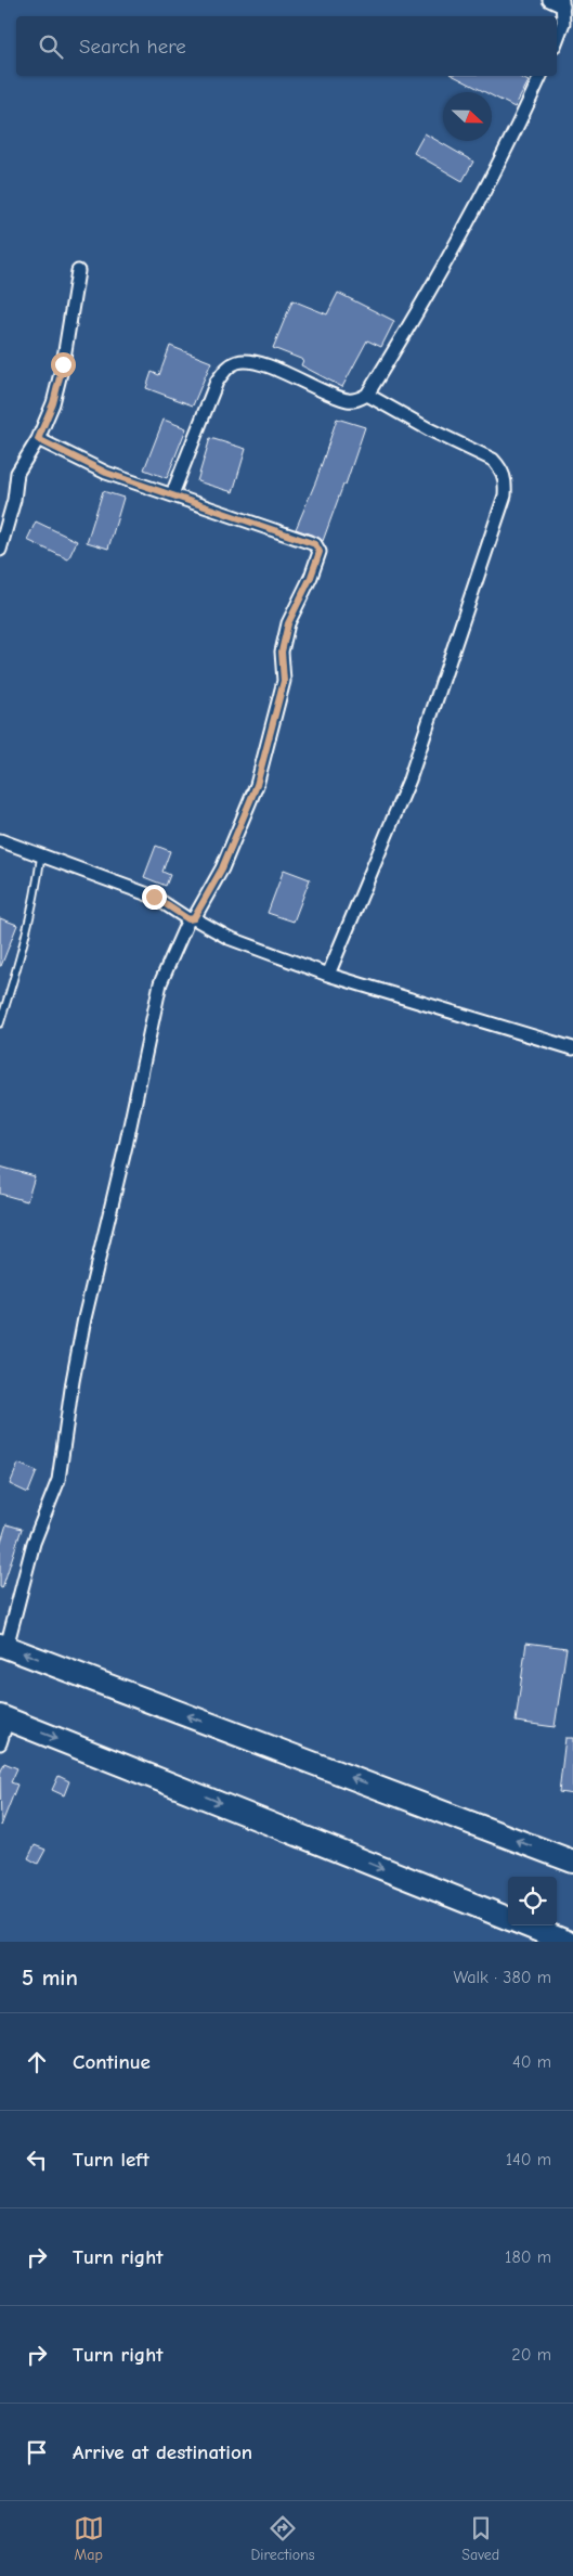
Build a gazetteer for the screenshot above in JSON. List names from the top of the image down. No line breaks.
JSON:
{"north":"right","page":{"search":"Search here","heading":["5 min","Walk · 380 m"],"list":[["Continue","40 m"],["Turn left","140 m"],["Turn right","180 m"],["Turn right","20 m"],"Arrive at destination"],"nav":["Map","Directions","Saved"]}}
